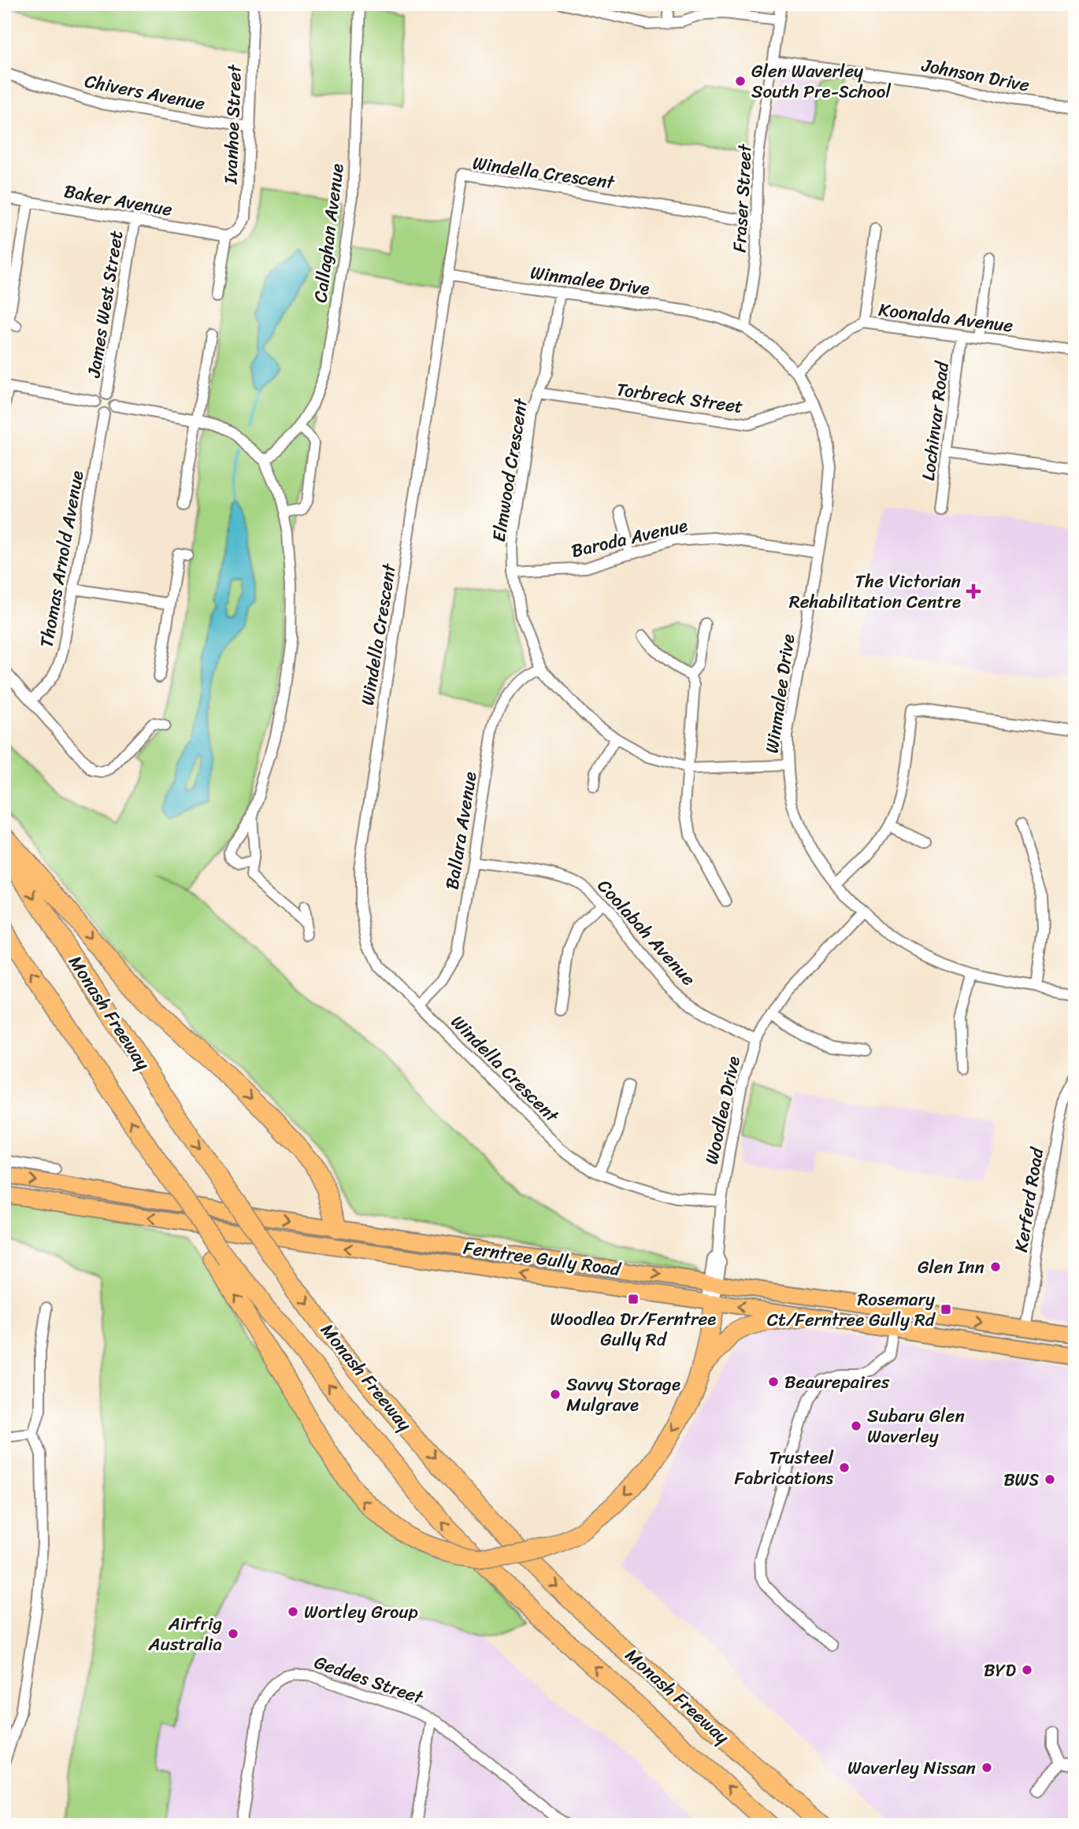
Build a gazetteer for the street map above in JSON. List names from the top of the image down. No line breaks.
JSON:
{"streets":{"highway":["Monash Freeway"],"main road":["Ferntree Gully Road"],"street":["Johnson Drive","Chivers Avenue","Ivanhoe Street","Windella Crescent","Fraser Street","Baker Avenue","Callaghan Avenue","Winmalee Drive","James West Street","Koonalda Avenue","Torbreck Street","Lochinvar Road","Elmwood Crescent","Baroda Avenue","Thomas Arnold Avenue","Ballara Avenue","Coolabah Avenue","Woodlea Drive","Kerferd Road","Geddes Street"]},"crossings":[["Johnson Drive","Fraser Street"],["Chivers Avenue","Ivanhoe Street"],["Ivanhoe Street","Baker Avenue"],["Windella Crescent","Fraser Street"],["Windella Crescent","Winmalee Drive"],["Windella Crescent","Ballara Avenue"],["Windella Crescent","Woodlea Drive"],["Fraser Street","Winmalee Drive"],["Baker Avenue","James West Street"],["Winmalee Drive","Koonalda Avenue"],["Winmalee Drive","Torbreck Street"],["Winmalee Drive","Elmwood Crescent"],["Winmalee Drive","Baroda Avenue"],["Winmalee Drive","Woodlea Drive"],["James West Street","Thomas Arnold Avenue"],["Koonalda Avenue","Lochinvar Road"],["Torbreck Street","Elmwood Crescent"],["Elmwood Crescent","Baroda Avenue"],["Elmwood Crescent","Ballara Avenue"],["Ballara Avenue","Coolabah Avenue"],["Coolabah Avenue","Woodlea Drive"],["Woodlea Drive","Ferntree Gully Road"],["Kerferd Road","Ferntree Gully Road"]],"places":{"other":["Glen Waverley South Pre-School","Glen Inn","Beaurepaires","Savvy Storage Mulgrave","Subaru Glen Waverley","Trusteel Fabrications","BWS","Wortley Group","Airfrig Australia","BYD","Waverley Nissan"],"health":["The Victorian Rehabilitation Centre"],"transit":["Woodlea Dr/Ferntree Gully Rd","Rosemary Ct/Ferntree Gully Rd"]}}
